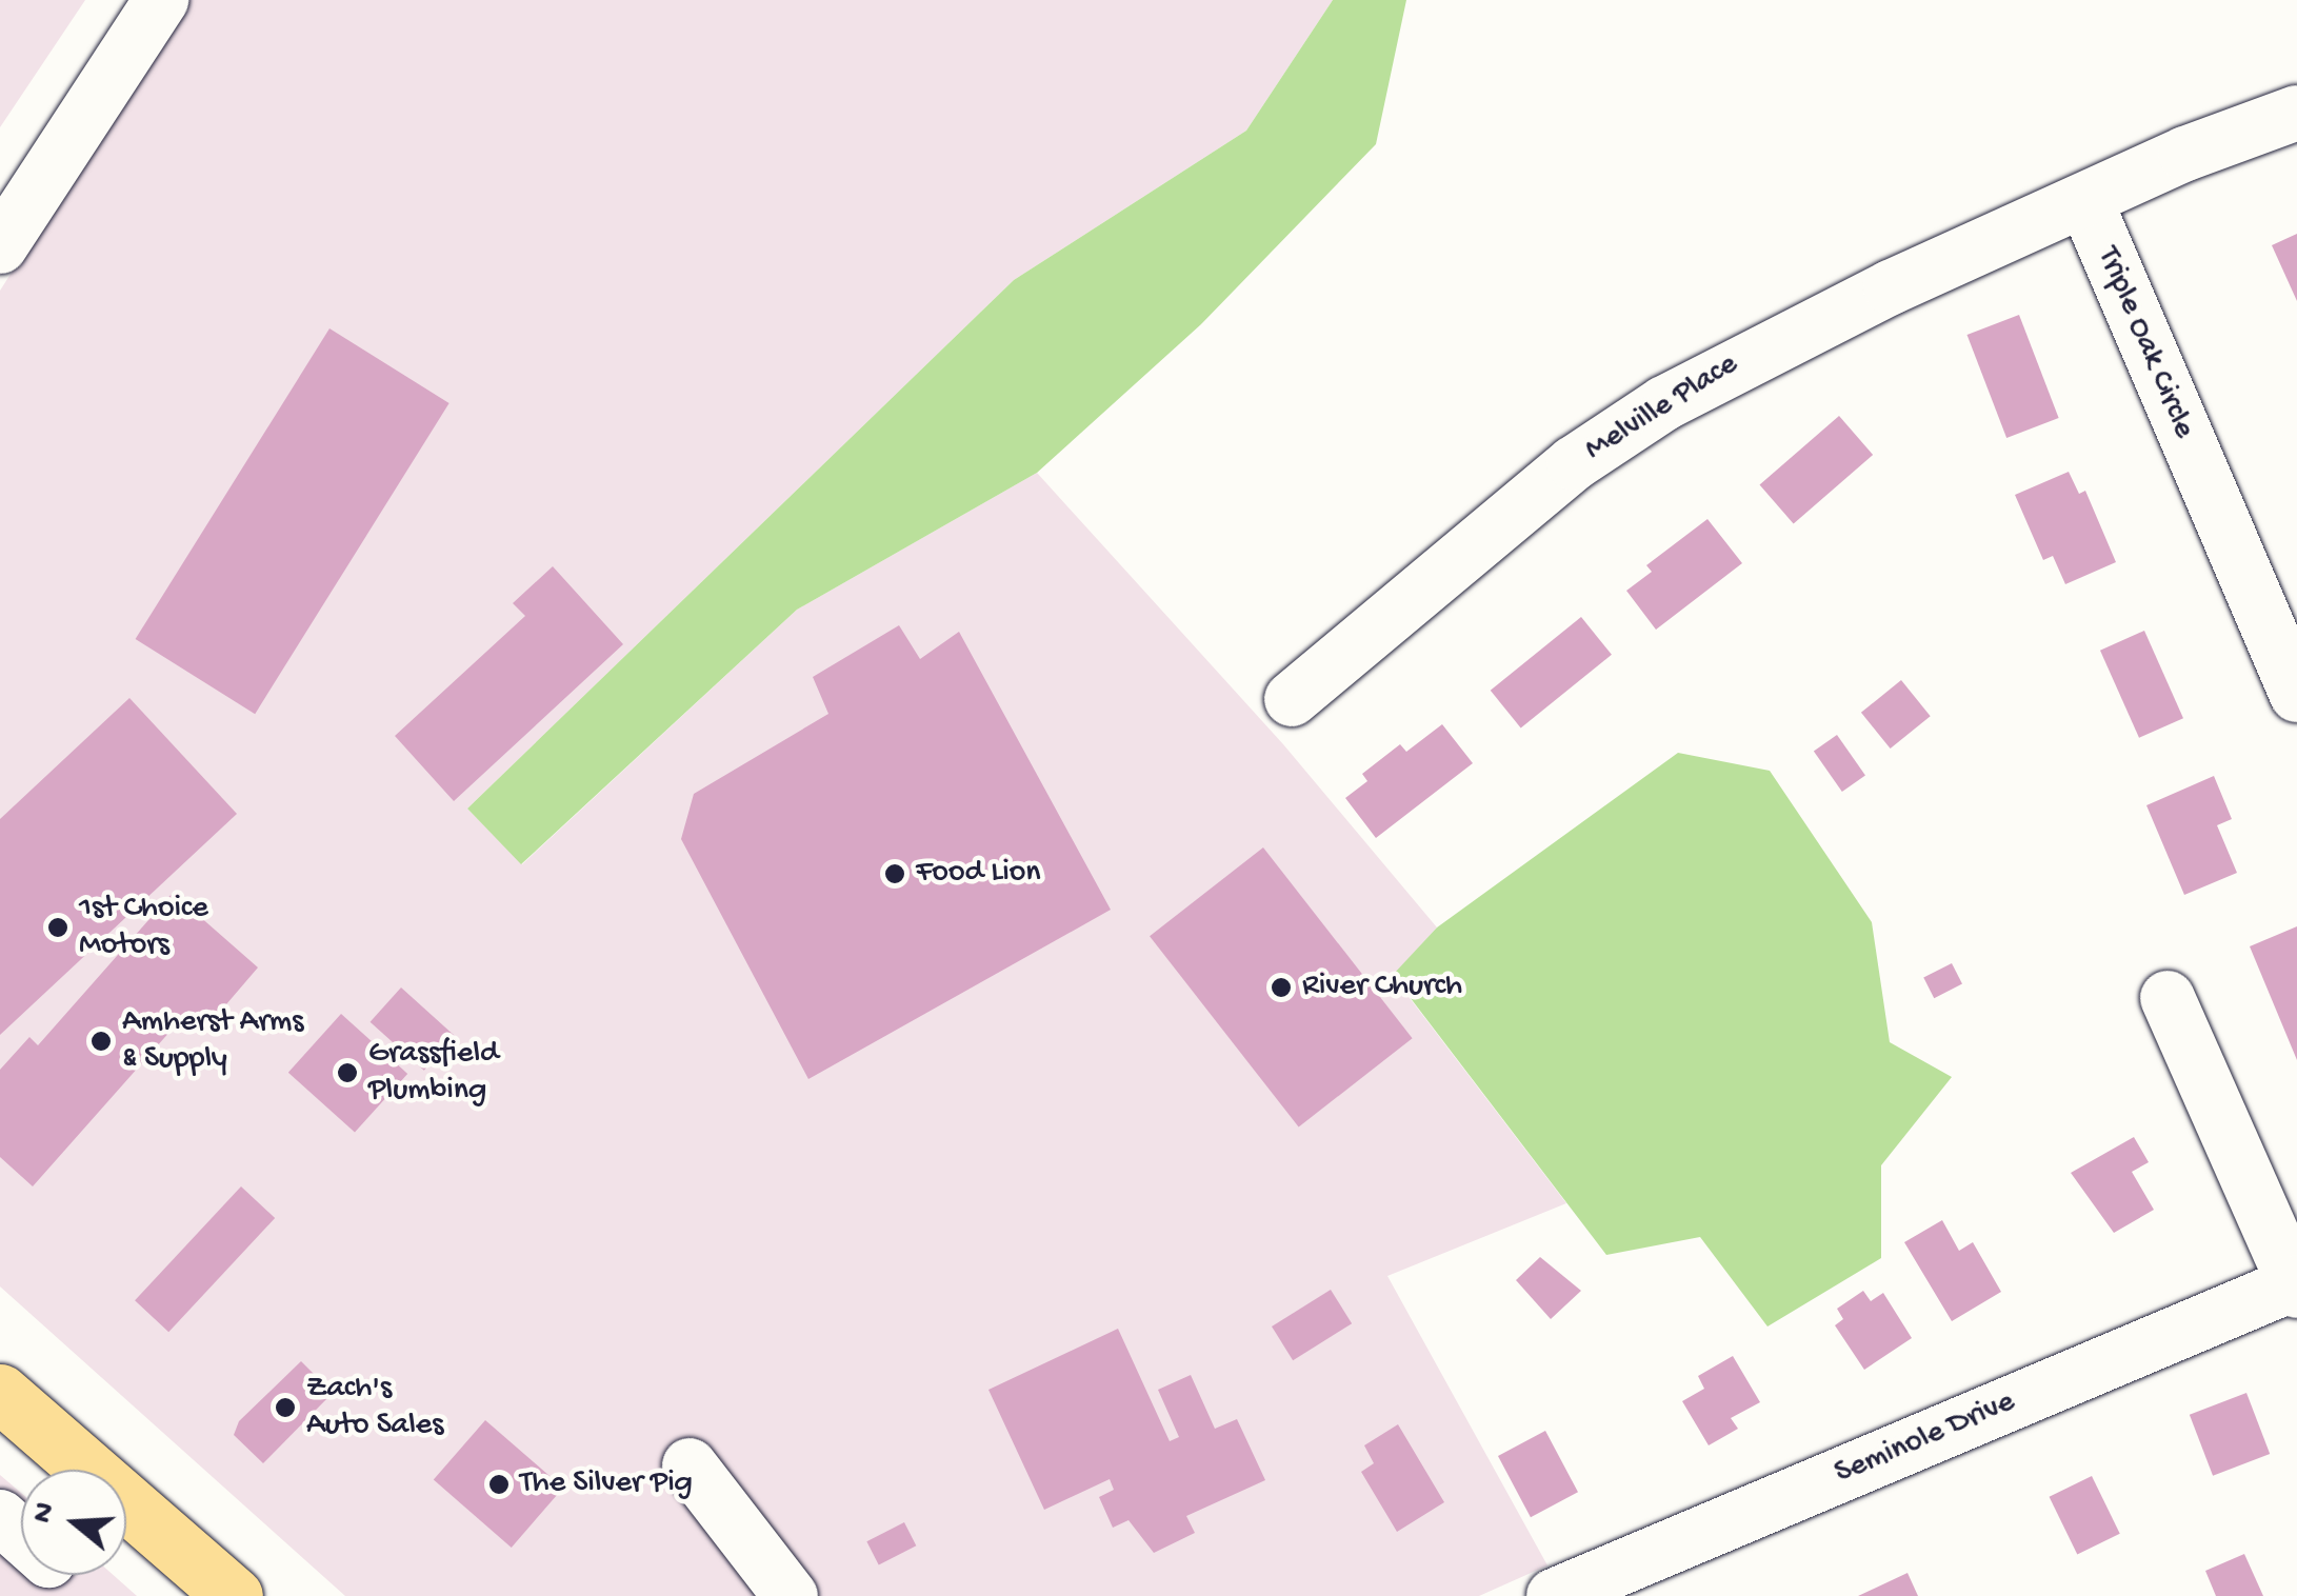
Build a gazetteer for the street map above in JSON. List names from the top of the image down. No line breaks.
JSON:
{"streets":{"street":["Triple Oak Circle","Melville Place","Seminole Drive"]},"crossings":[["Triple Oak Circle","Melville Place"]],"places":["Food Lion","1st Choice Motors","River Church","Amherst Arms & Supply","Grassfield Plumbing","Zach's Auto Sales","The Silver Pig"],"north":"left"}
